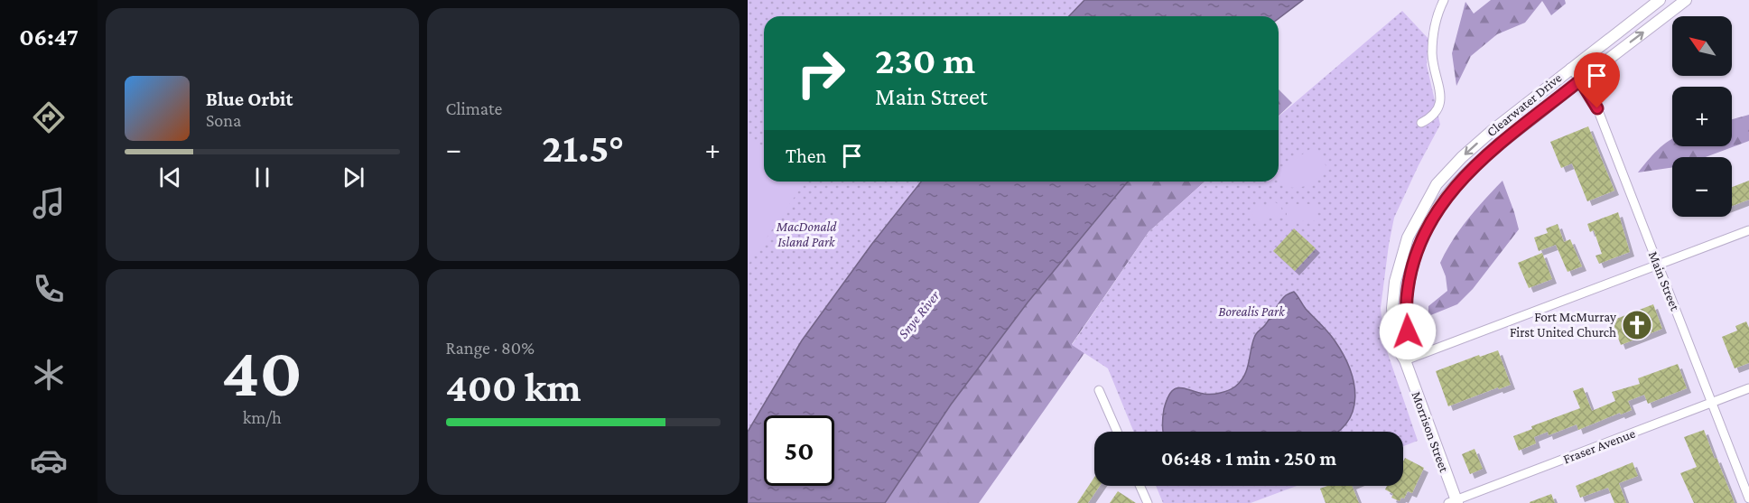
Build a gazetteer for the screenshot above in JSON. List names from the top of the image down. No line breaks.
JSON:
{"streets":{"main road":["Clearwater Drive","Morrison Street"],"street":["Main Street","Fraser Avenue"]},"crossings":[["Clearwater Drive","Main Street"],["Clearwater Drive","Morrison Street"],["Main Street","Fraser Avenue"],["Morrison Street","Fraser Avenue"]],"water":["Snye River"],"parks":["MacDonald Island Park","Borealis Park"],"places":{"church":["Fort McMurray First United Church"]},"north":"top left","page":{"tabs":"06:47","tile":["Climate",["40","km/h"],["Range · 80%","400 km"]],"map_buttons":["+","−"],"turn":["230 m","Main Street"],"song":["Blue Orbit","Sona"],"heat":["−","21.5°","+"],"then":"Then","limit":"50","trip":"06:48 · 1 min · 250 m"}}
